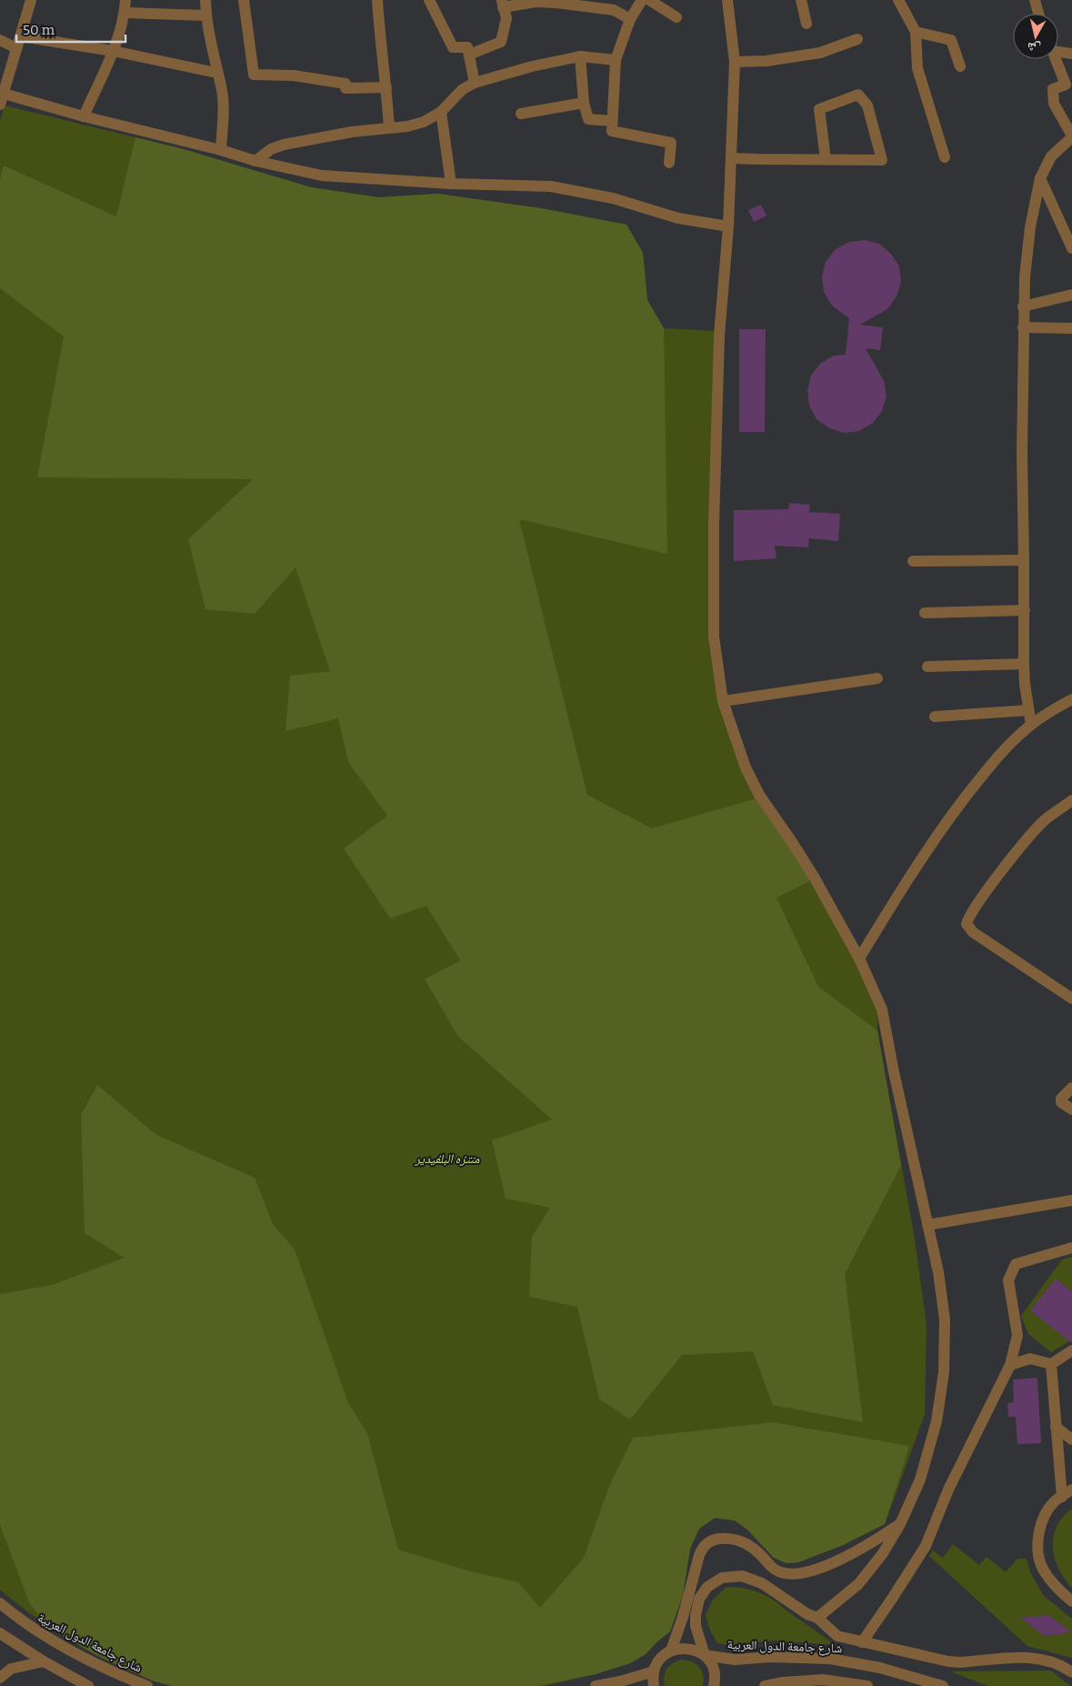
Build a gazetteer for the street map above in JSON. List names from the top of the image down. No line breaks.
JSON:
{"streets":{"street":["شارع جامعة الدول العربية"]},"parks":["منتزه البلفيدير"],"scale_bar":"50 m","north":"bottom"}
